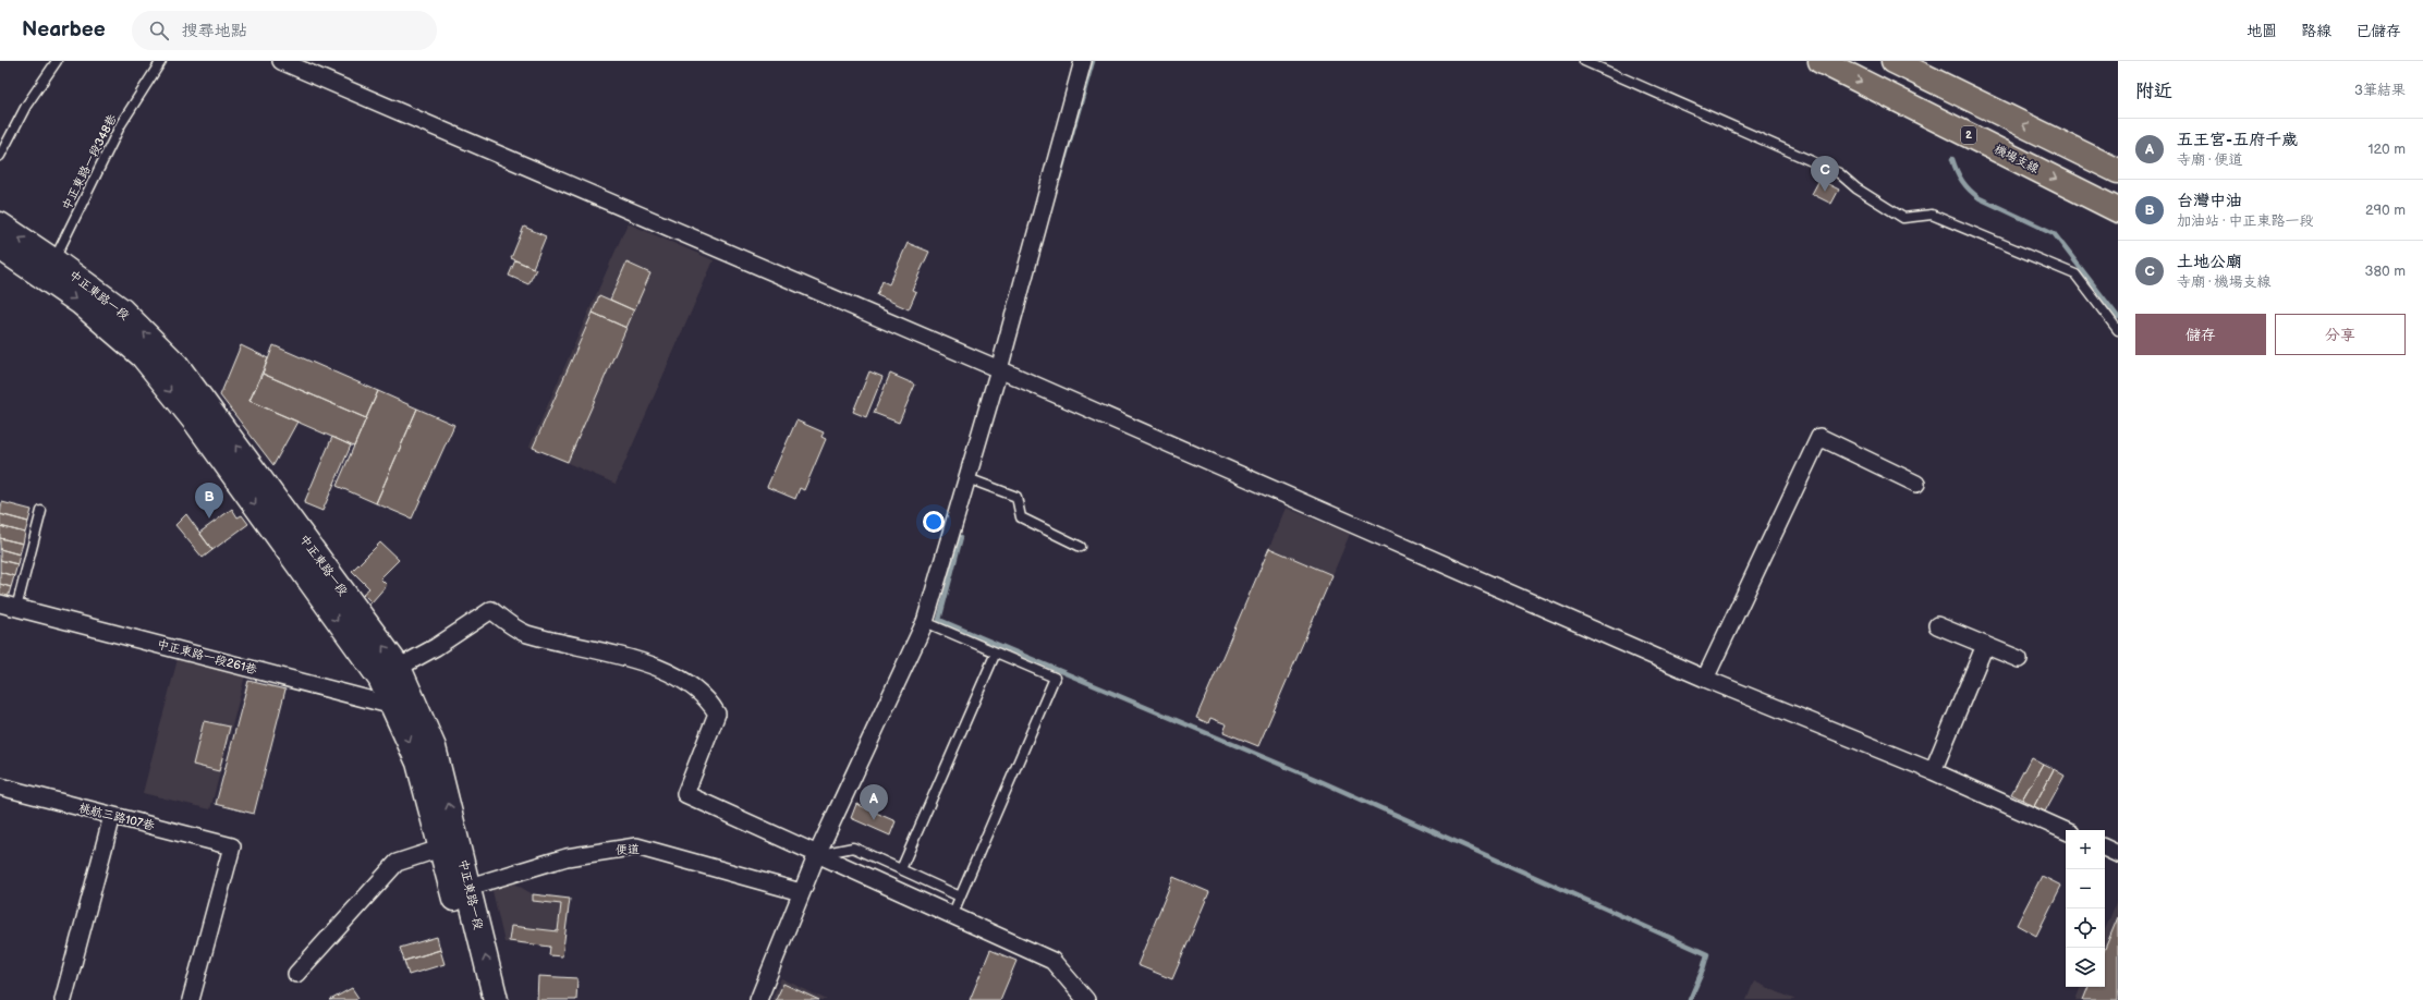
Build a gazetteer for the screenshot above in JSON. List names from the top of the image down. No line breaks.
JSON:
{"streets":{"highway":["2","機場支線"],"main road":["中正東路一段"],"street":["中正東路一段261巷","桃航三路107巷","便道"],"lane":["中正東路一段348巷"]},"crossings":[["中正東路一段348巷","中正東路一段"],["中正東路一段","中正東路一段261巷"],["中正東路一段","便道"]],"page":{"header":"Nearbee","search":"搜尋地點","nav":["地圖","路線","已儲存"],"heading":["附近","3筆結果"],"list":[{"mark":"A","name":"五王宮-五府千歲","note":"寺廟 · 便道","value":"120 m"},{"mark":"B","name":"台灣中油","note":"加油站 · 中正東路一段","value":"290 m"},{"mark":"C","name":"土地公廟","note":"寺廟 · 機場支線","value":"380 m"}],"pins":["C","B","A"],"buttons":["儲存","分享"],"map_buttons":["+","−"]}}
